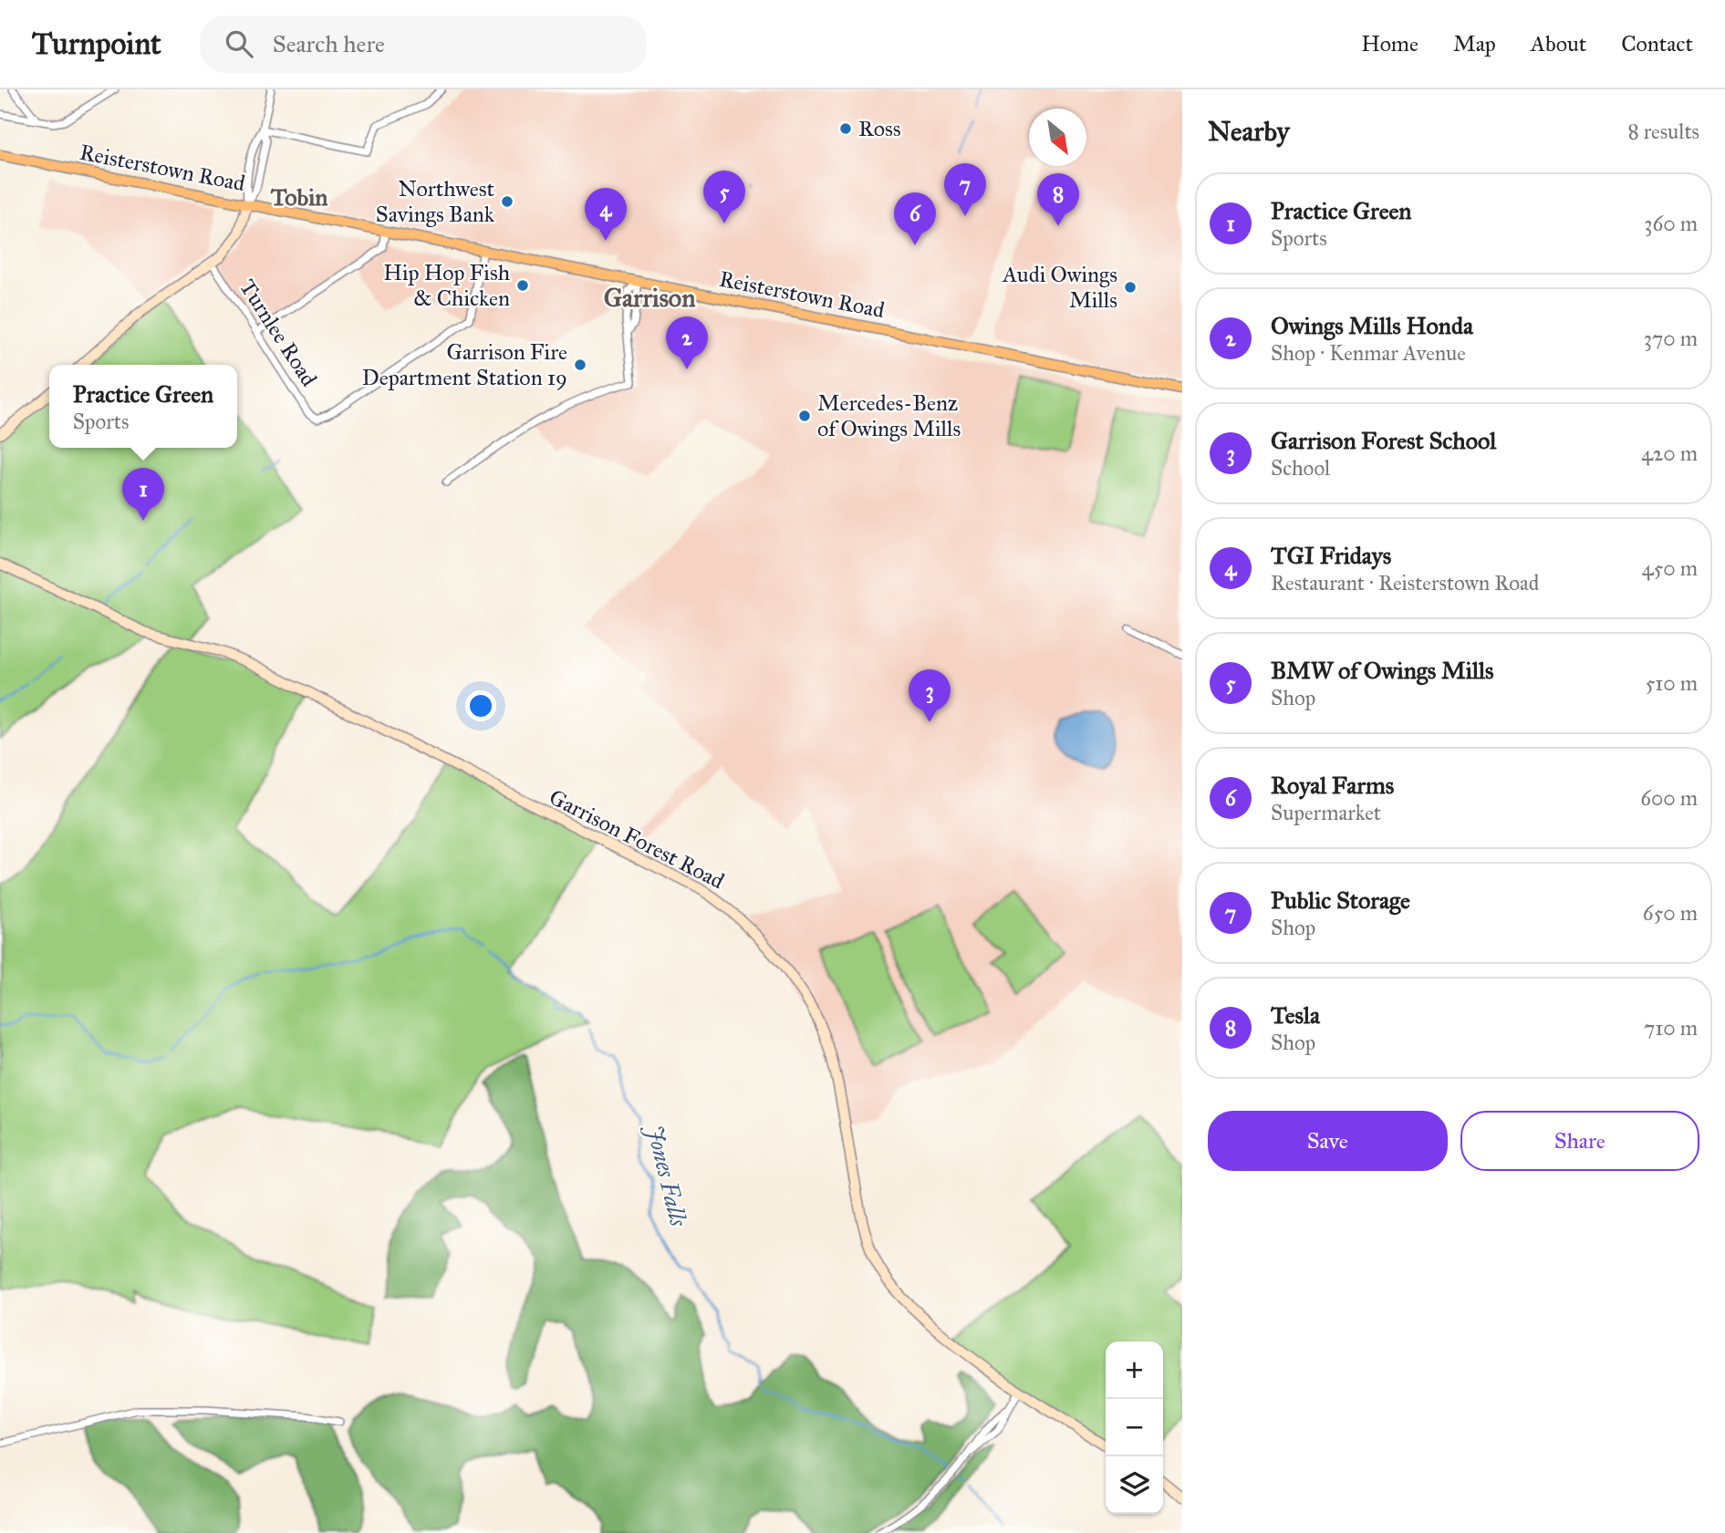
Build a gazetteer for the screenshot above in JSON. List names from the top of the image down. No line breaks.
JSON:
{"streets":{"main road":["Reisterstown Road","Garrison Forest Road"],"street":["Turnlee Road"]},"crossings":[["Reisterstown Road","Turnlee Road"]],"districts":["Tobin","Garrison"],"water":["Jones Falls"],"places":["Ross","Northwest Savings Bank","Hip Hop Fish & Chicken","Audi Owings Mills","Garrison Fire Department Station 19","Mercedes-Benz of Owings Mills"],"north":"bottom right","page":{"header":"Turnpoint","search":"Search here","nav":["Home","Map","About","Contact"],"heading":["Nearby","8 results"],"pins":["7","5","8","4","6","2","1","3"],"list":[{"mark":"1","name":"Practice Green","note":"Sports","value":"360 m"},{"mark":"2","name":"Owings Mills Honda","note":"Shop · Kenmar Avenue","value":"370 m"},{"mark":"3","name":"Garrison Forest School","note":"School","value":"420 m"},{"mark":"4","name":"TGI Fridays","note":"Restaurant · Reisterstown Road","value":"450 m"},{"mark":"5","name":"BMW of Owings Mills","note":"Shop","value":"510 m"},{"mark":"6","name":"Royal Farms","note":"Supermarket","value":"600 m"},{"mark":"7","name":"Public Storage","note":"Shop","value":"650 m"},{"mark":"8","name":"Tesla","note":"Shop","value":"710 m"}],"popup":["Practice Green","Sports"],"buttons":["Save","Share"],"map_buttons":["+","−"]}}
